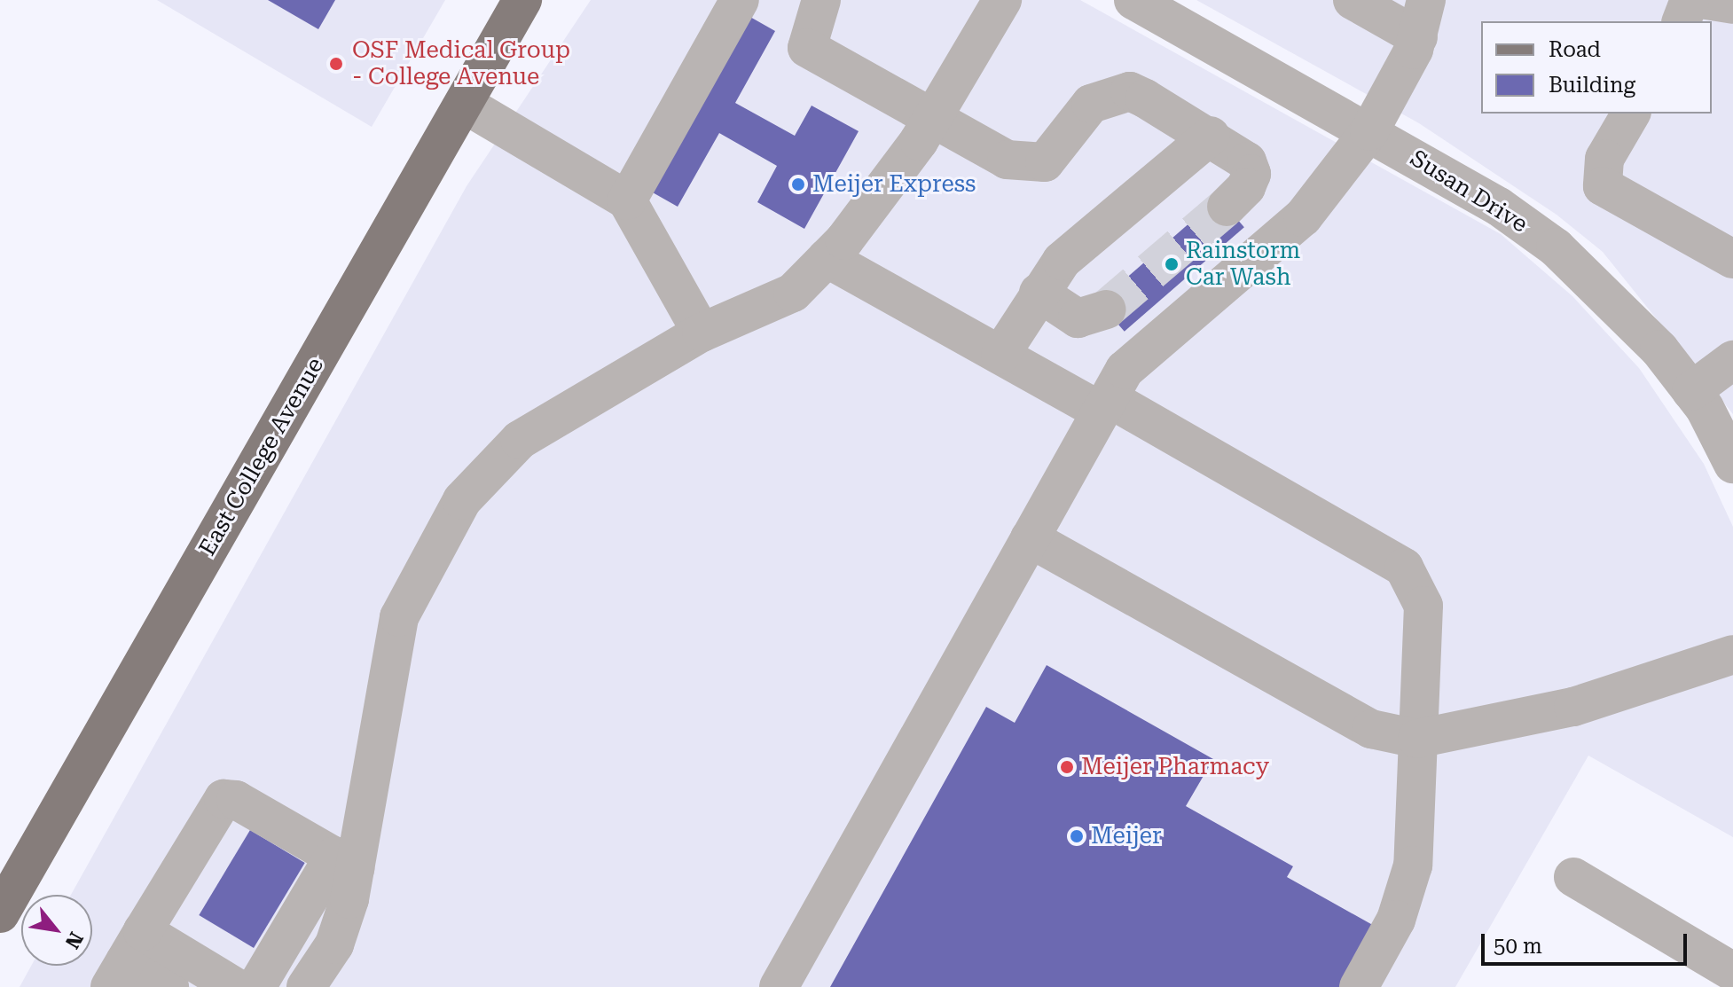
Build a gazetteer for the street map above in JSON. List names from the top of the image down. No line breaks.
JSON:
{"streets":{"main road":["East College Avenue"],"street":["Susan Drive"]},"places":["OSF Medical Group - College Avenue","Meijer Express","Rainstorm Car Wash","Meijer Pharmacy","Meijer"],"legend":["Road","Building"],"scale_bar":"50 m","north":"bottom right"}
